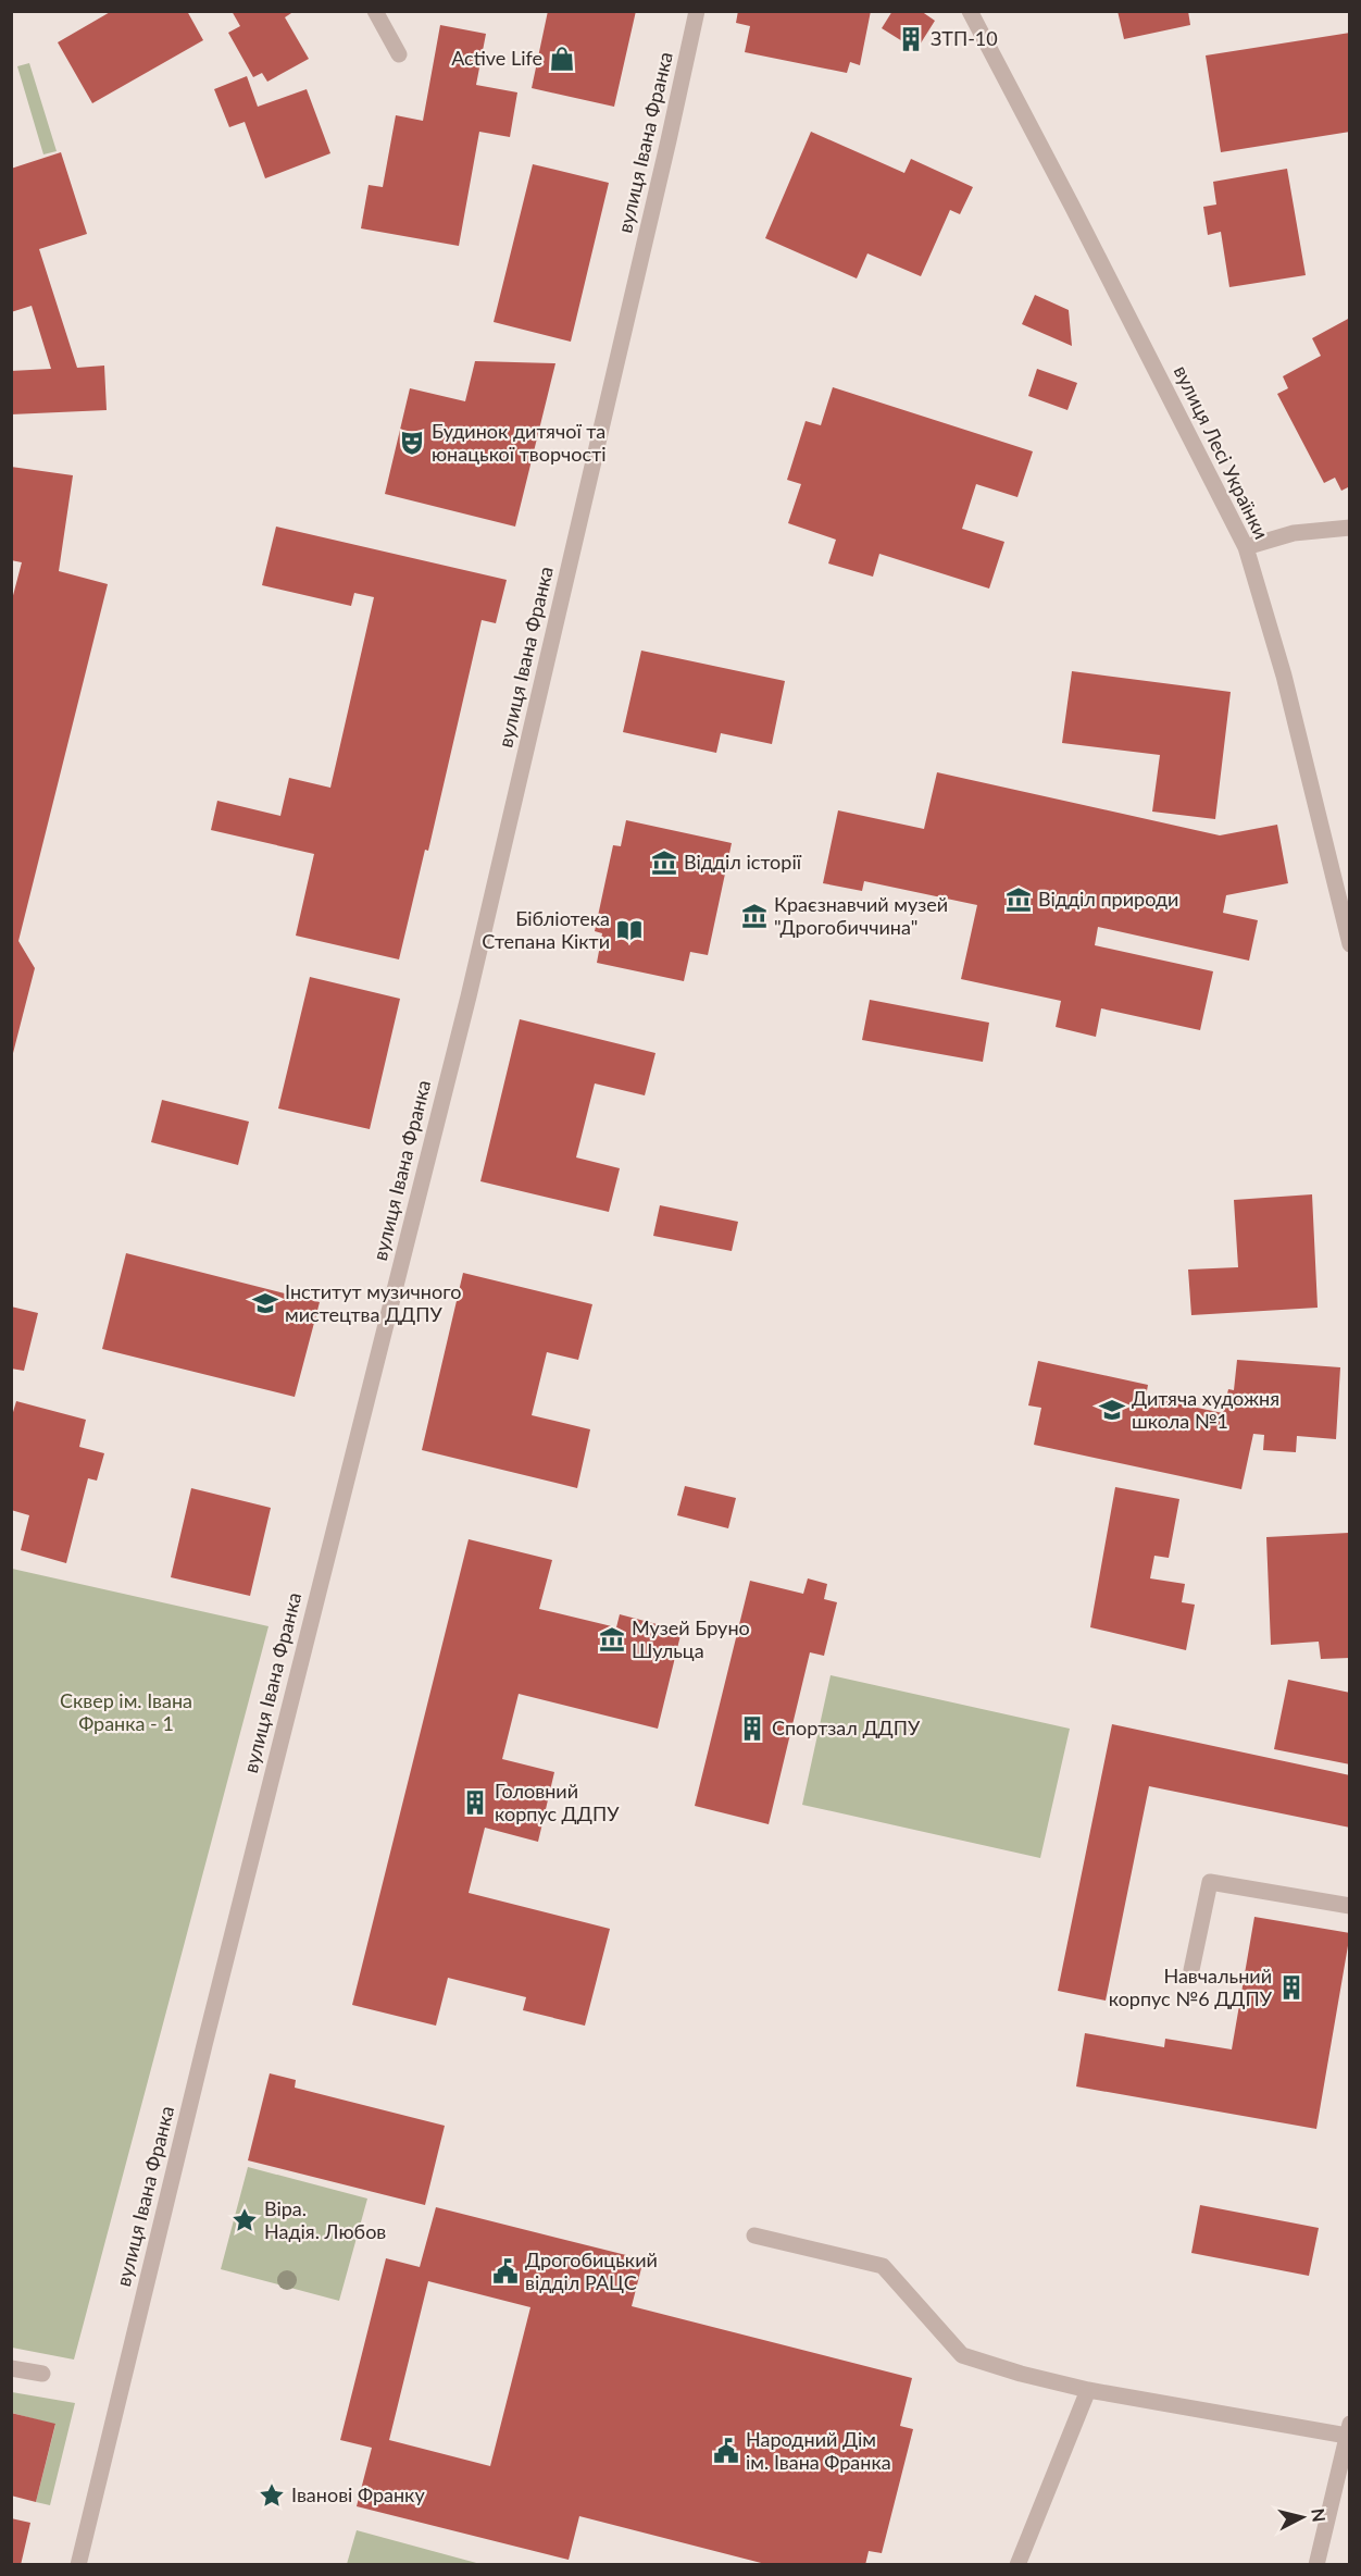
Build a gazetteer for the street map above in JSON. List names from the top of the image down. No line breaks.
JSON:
{"streets":{"street":["вулиця Івана Франка","вулиця Лесі Українки"]},"parks":["Сквер ім. Івана Франка - 1"],"places":{"building":["ЗТП-10","Спортзал ДДПУ","Головний корпус ДДПУ","Навчальний корпус №6 ДДПУ"],"shop":["Active Life"],"theatre":["Будинок дитячої та юнацької творчості"],"museum":["Відділ історії","Відділ природи","Краєзнавчий музей \"Дрогобиччина\"","Музей Бруно Шульца"],"library":["Бібліотека Степана Кікти"],"school or university":["Інститут музичного мистецтва ДДПУ","Дитяча художня школа №1"],"place":["Віра. Надія. Любов","Іванові Франку"],"public building":["Дрогобицький відділ РАЦС","Народний Дім ім. Івана Франка"]},"north":"right"}
